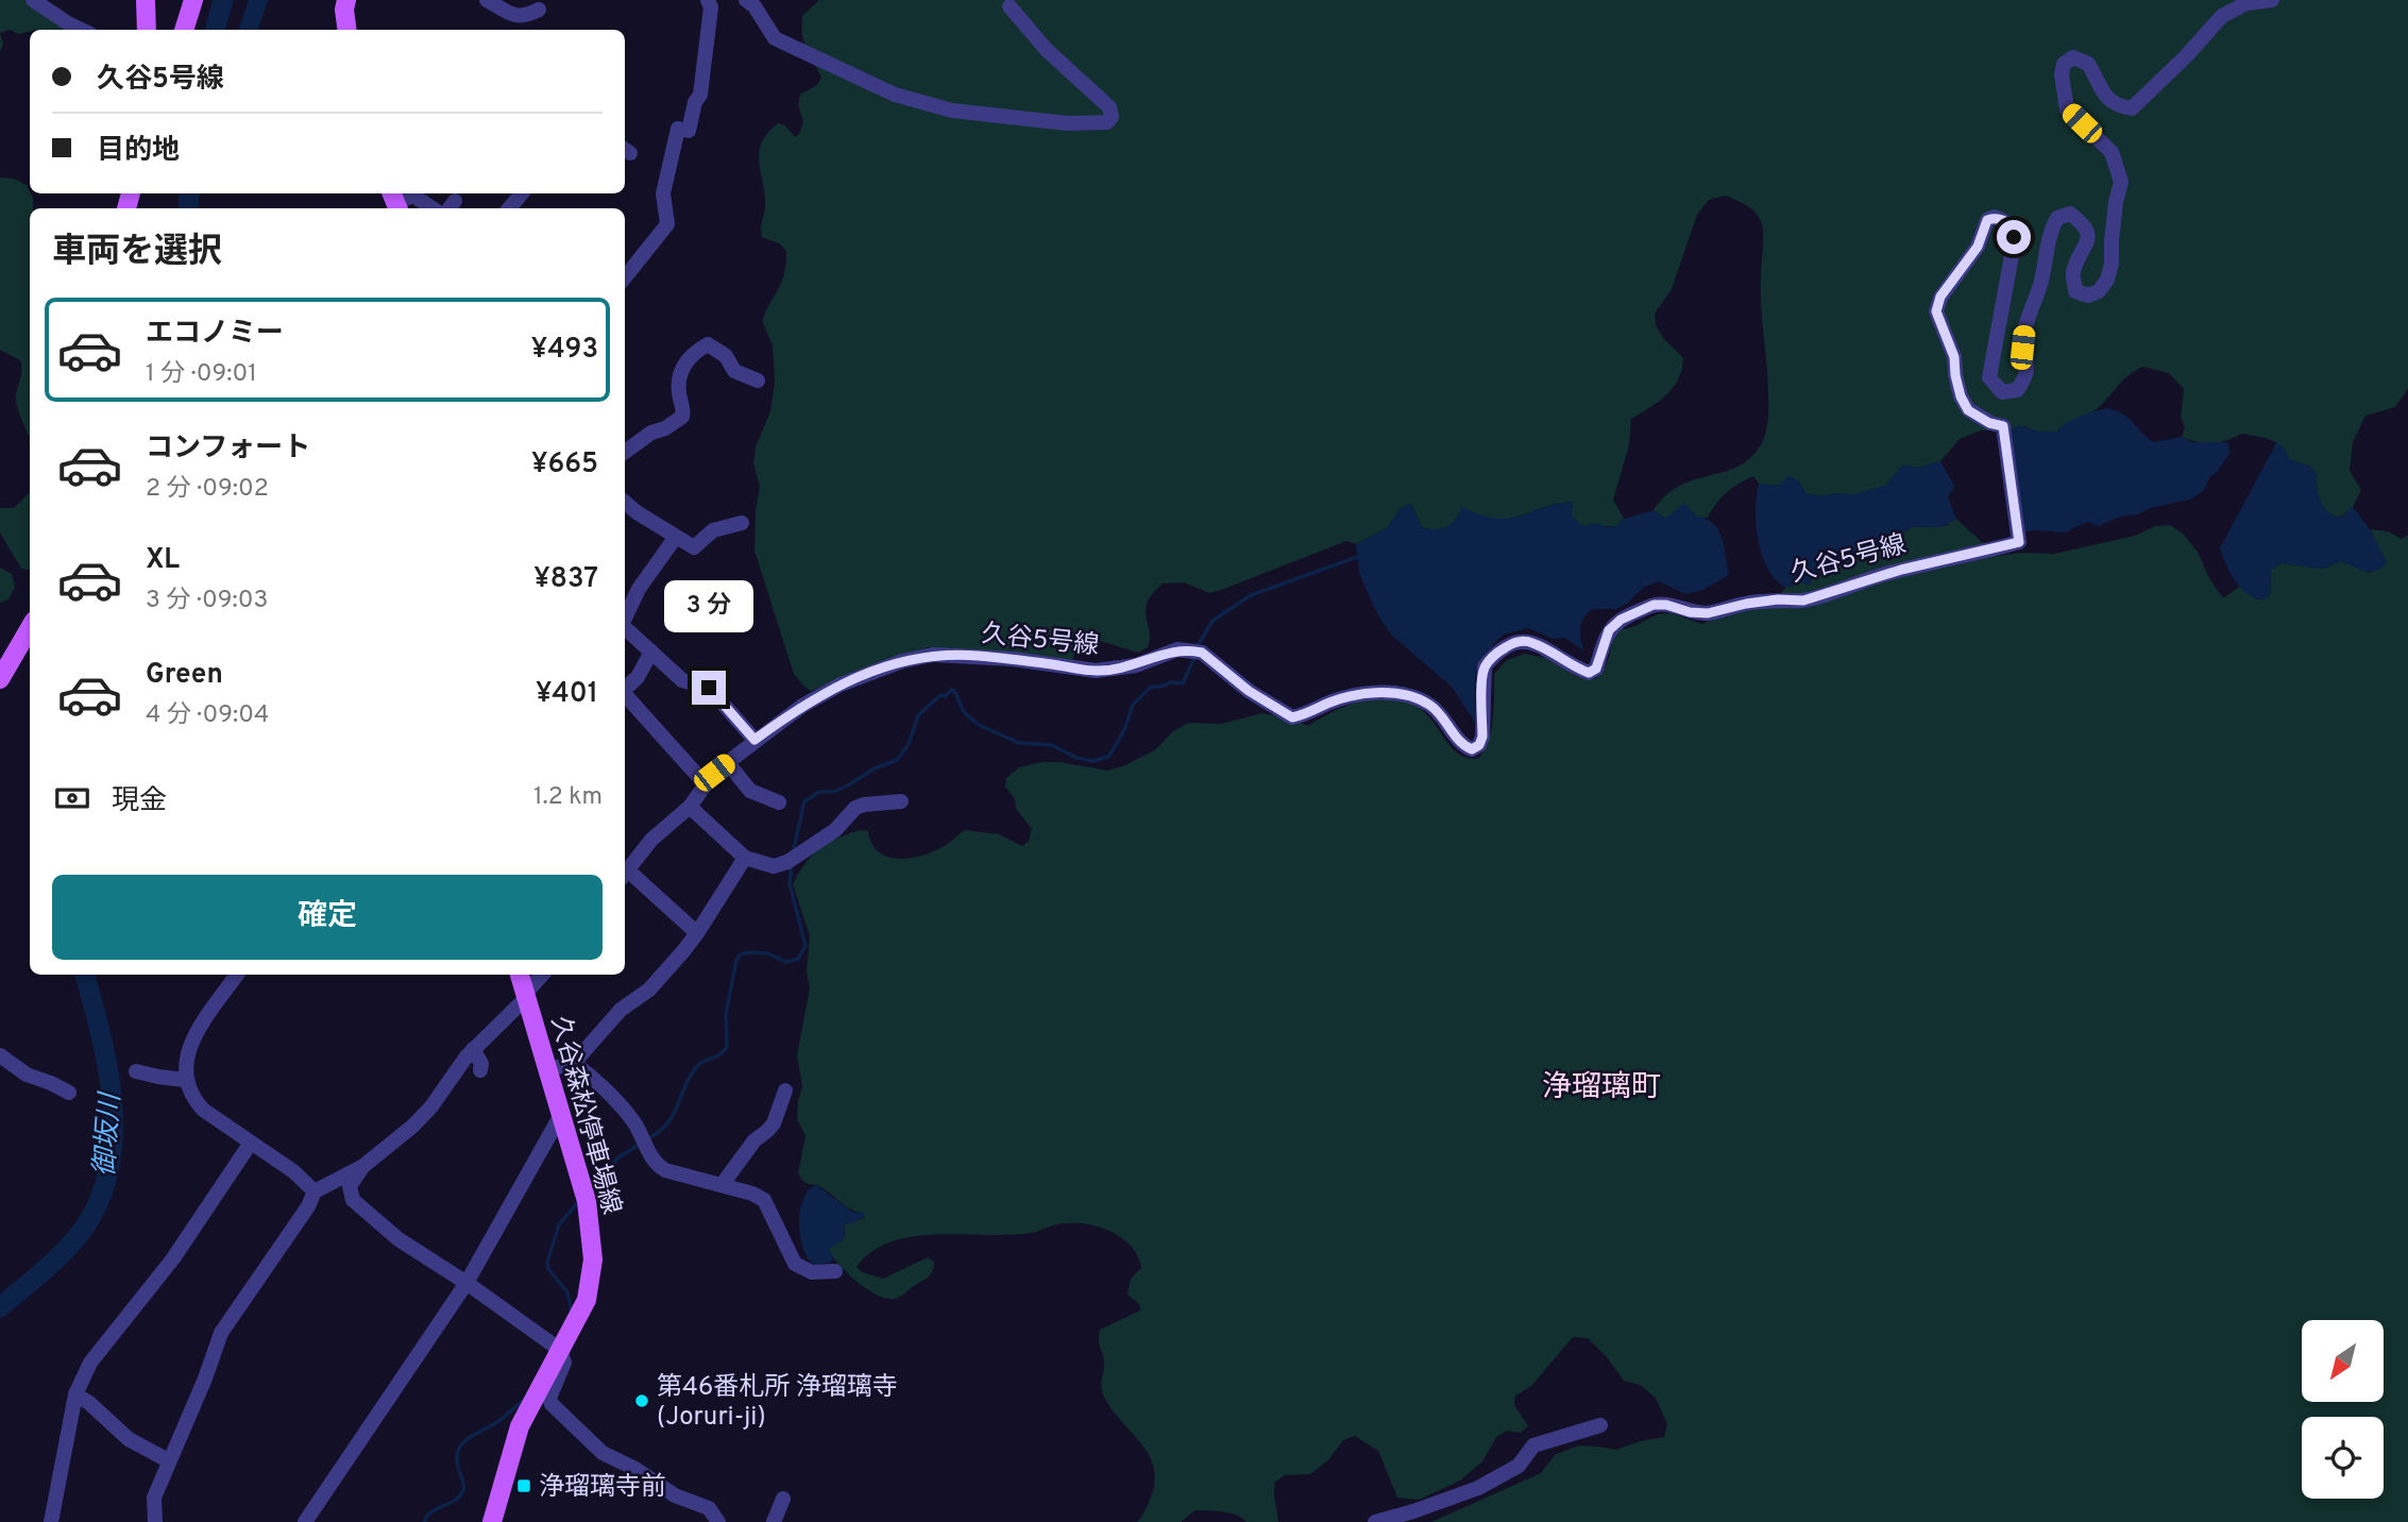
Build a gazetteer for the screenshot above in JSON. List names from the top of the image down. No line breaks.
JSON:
{"streets":{"main road":["久谷森松停車場線"],"street":["久谷5号線"]},"districts":["浄瑠璃町"],"water":["御坂川"],"places":{"other":["第46番札所 浄瑠璃寺 (Joruri-ji)"],"transit":["浄瑠璃寺前"]},"north":"bottom left","page":{"banner":["久谷5号線","目的地"],"heading":"車両を選択","list":[{"name":"エコノミー","note":"1 分 · 09:01","value":"¥493"},{"name":"コンフォート","note":"2 分 · 09:02","value":"¥665"},{"name":"XL","note":"3 分 · 09:03","value":"¥837"},{"name":"Green","note":"4 分 · 09:04","value":"¥401"}],"bubble":"3 分","pay":["現金","1.2 km"],"buttons":"確定"}}
